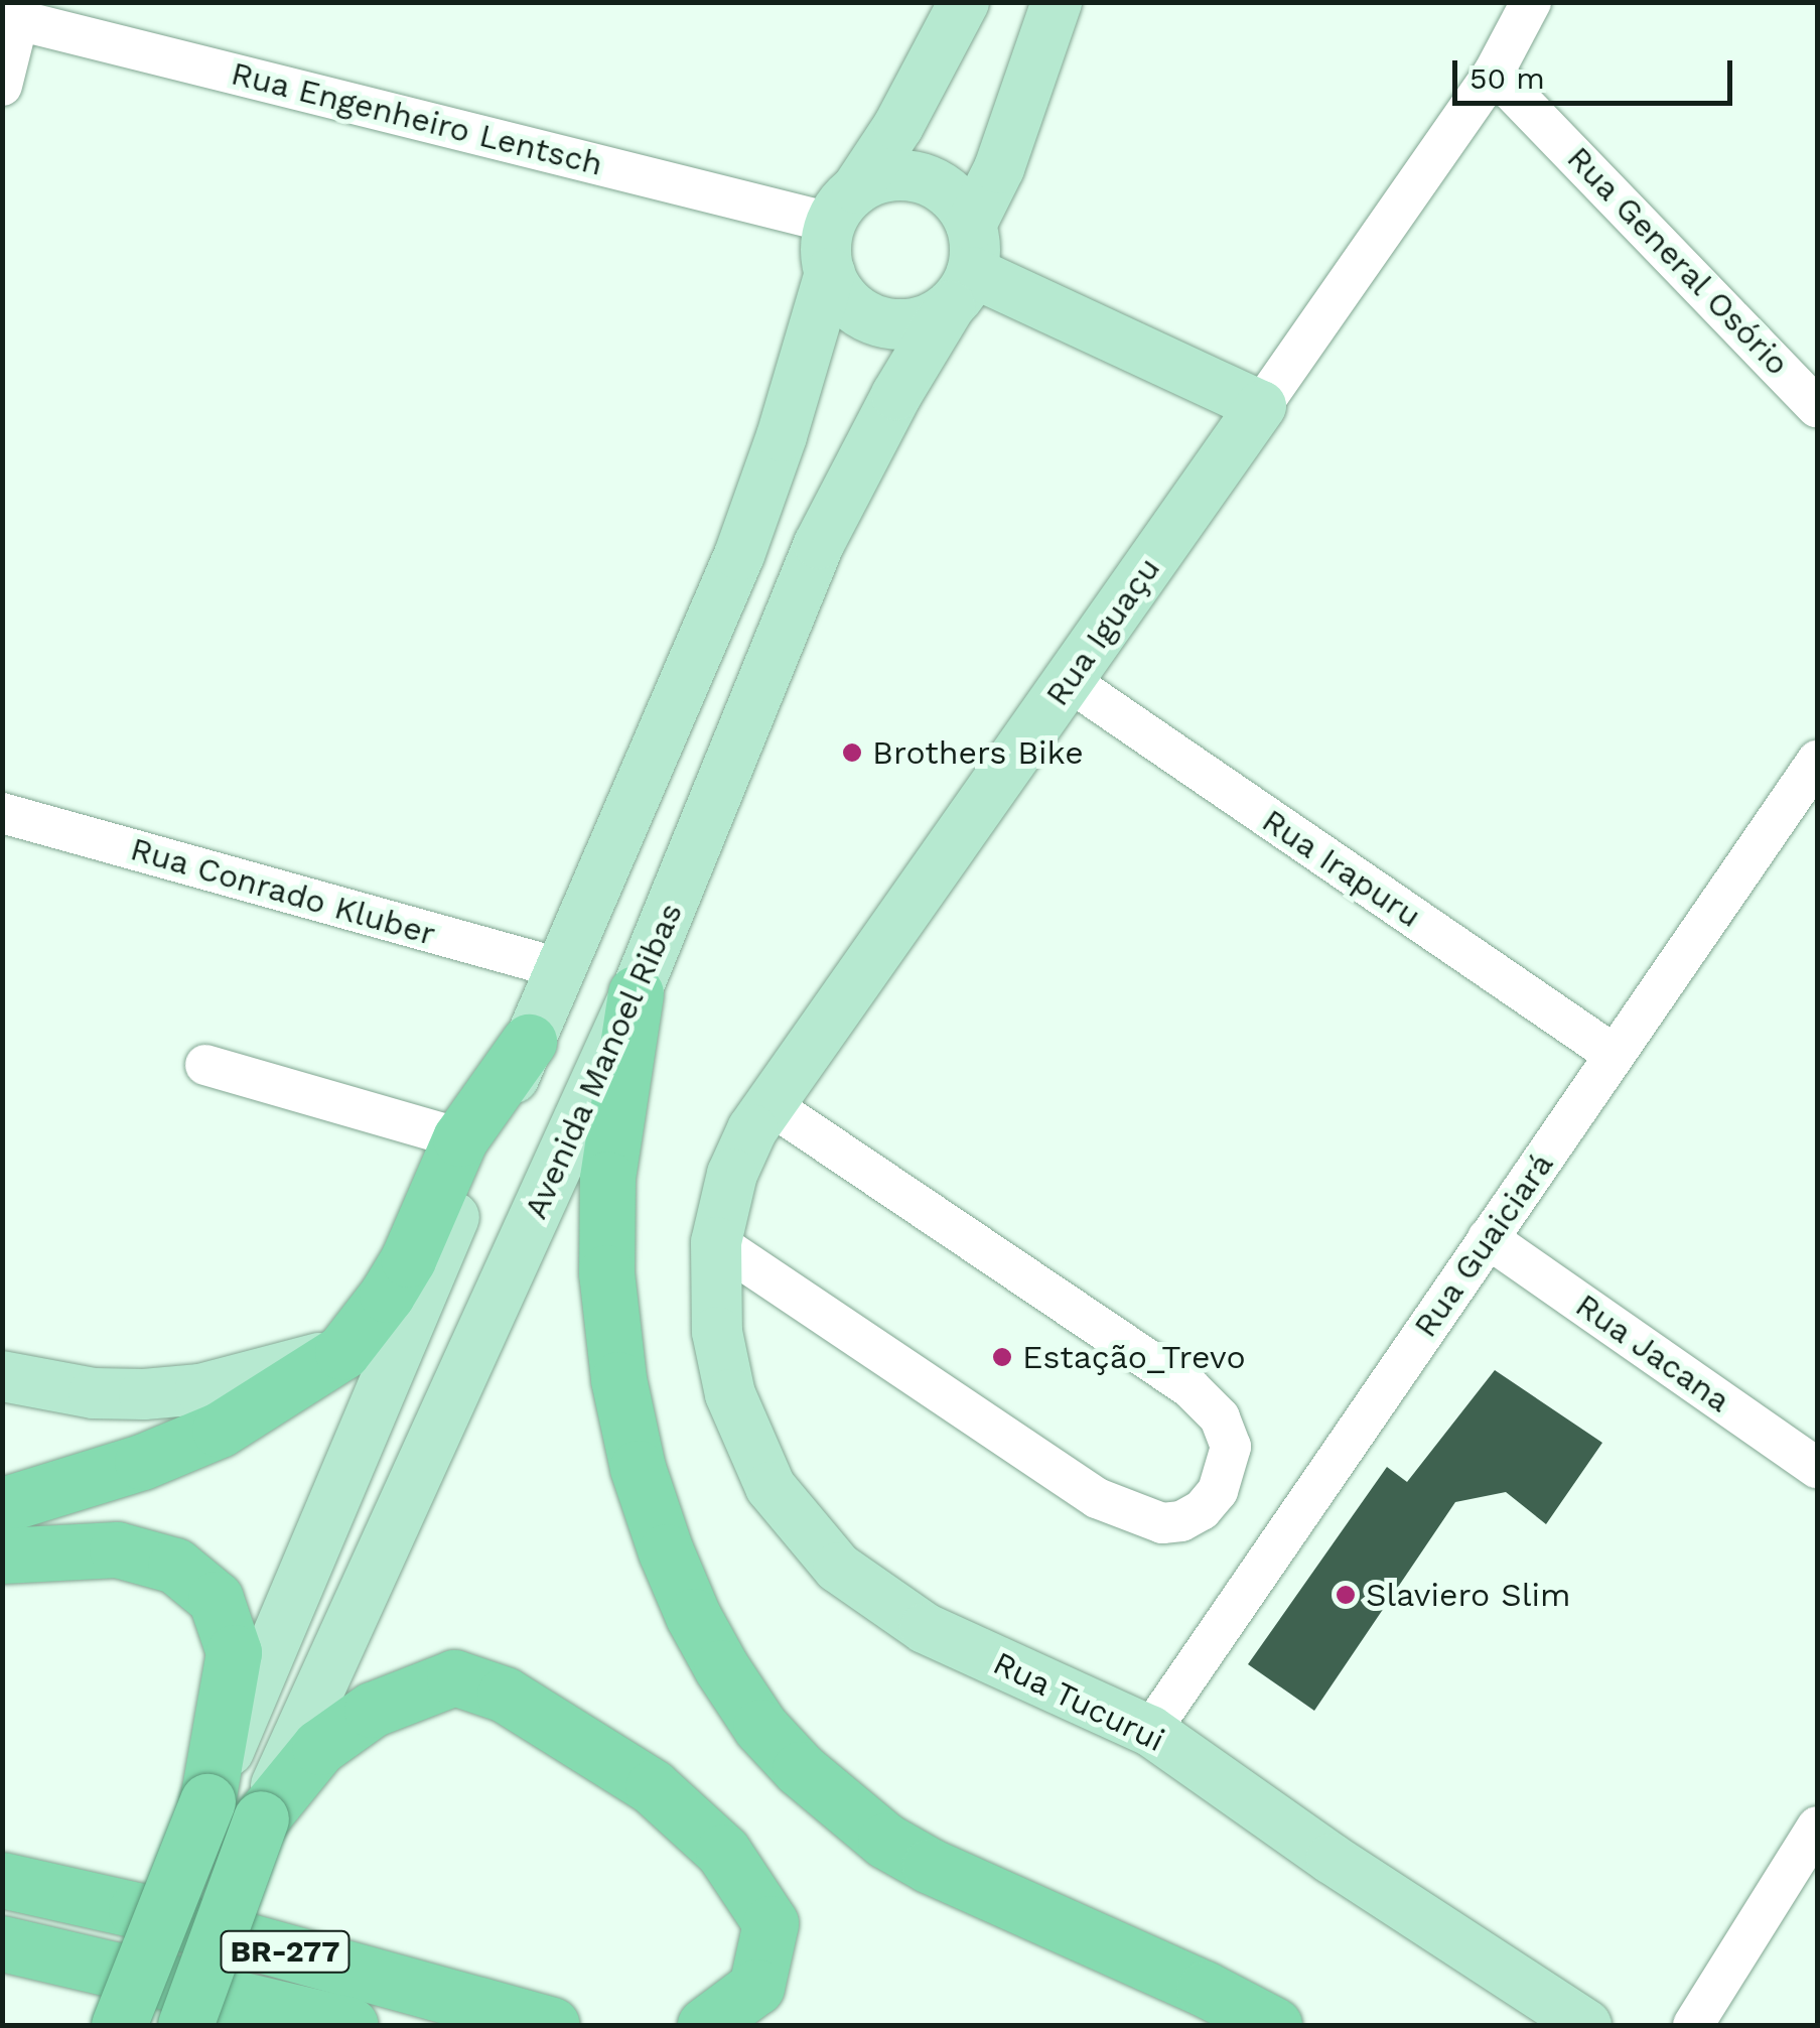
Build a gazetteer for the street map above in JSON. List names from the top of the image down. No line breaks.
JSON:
{"streets":{"highway":["BR-277"],"main road":["Rua Iguaçu","Avenida Manoel Ribas","Rua Tucurui"],"street":["Rua Engenheiro Lentsch","Rua General Osório","Rua Irapuru","Rua Conrado Kluber","Rua Guaiciará","Rua Jacana"]},"crossings":[["Rua Engenheiro Lentsch","Avenida Manoel Ribas"],["Rua General Osório","Rua Iguaçu"],["Rua Iguaçu","Rua Irapuru"],["Rua Iguaçu","Rua Tucurui"],["Rua Irapuru","Rua Guaiciará"],["Rua Guaiciará","Rua Jacana"],["Rua Guaiciará","Rua Tucurui"]],"places":["Brothers Bike","Estação_Trevo","Slaviero Slim"],"scale_bar":"50 m"}
